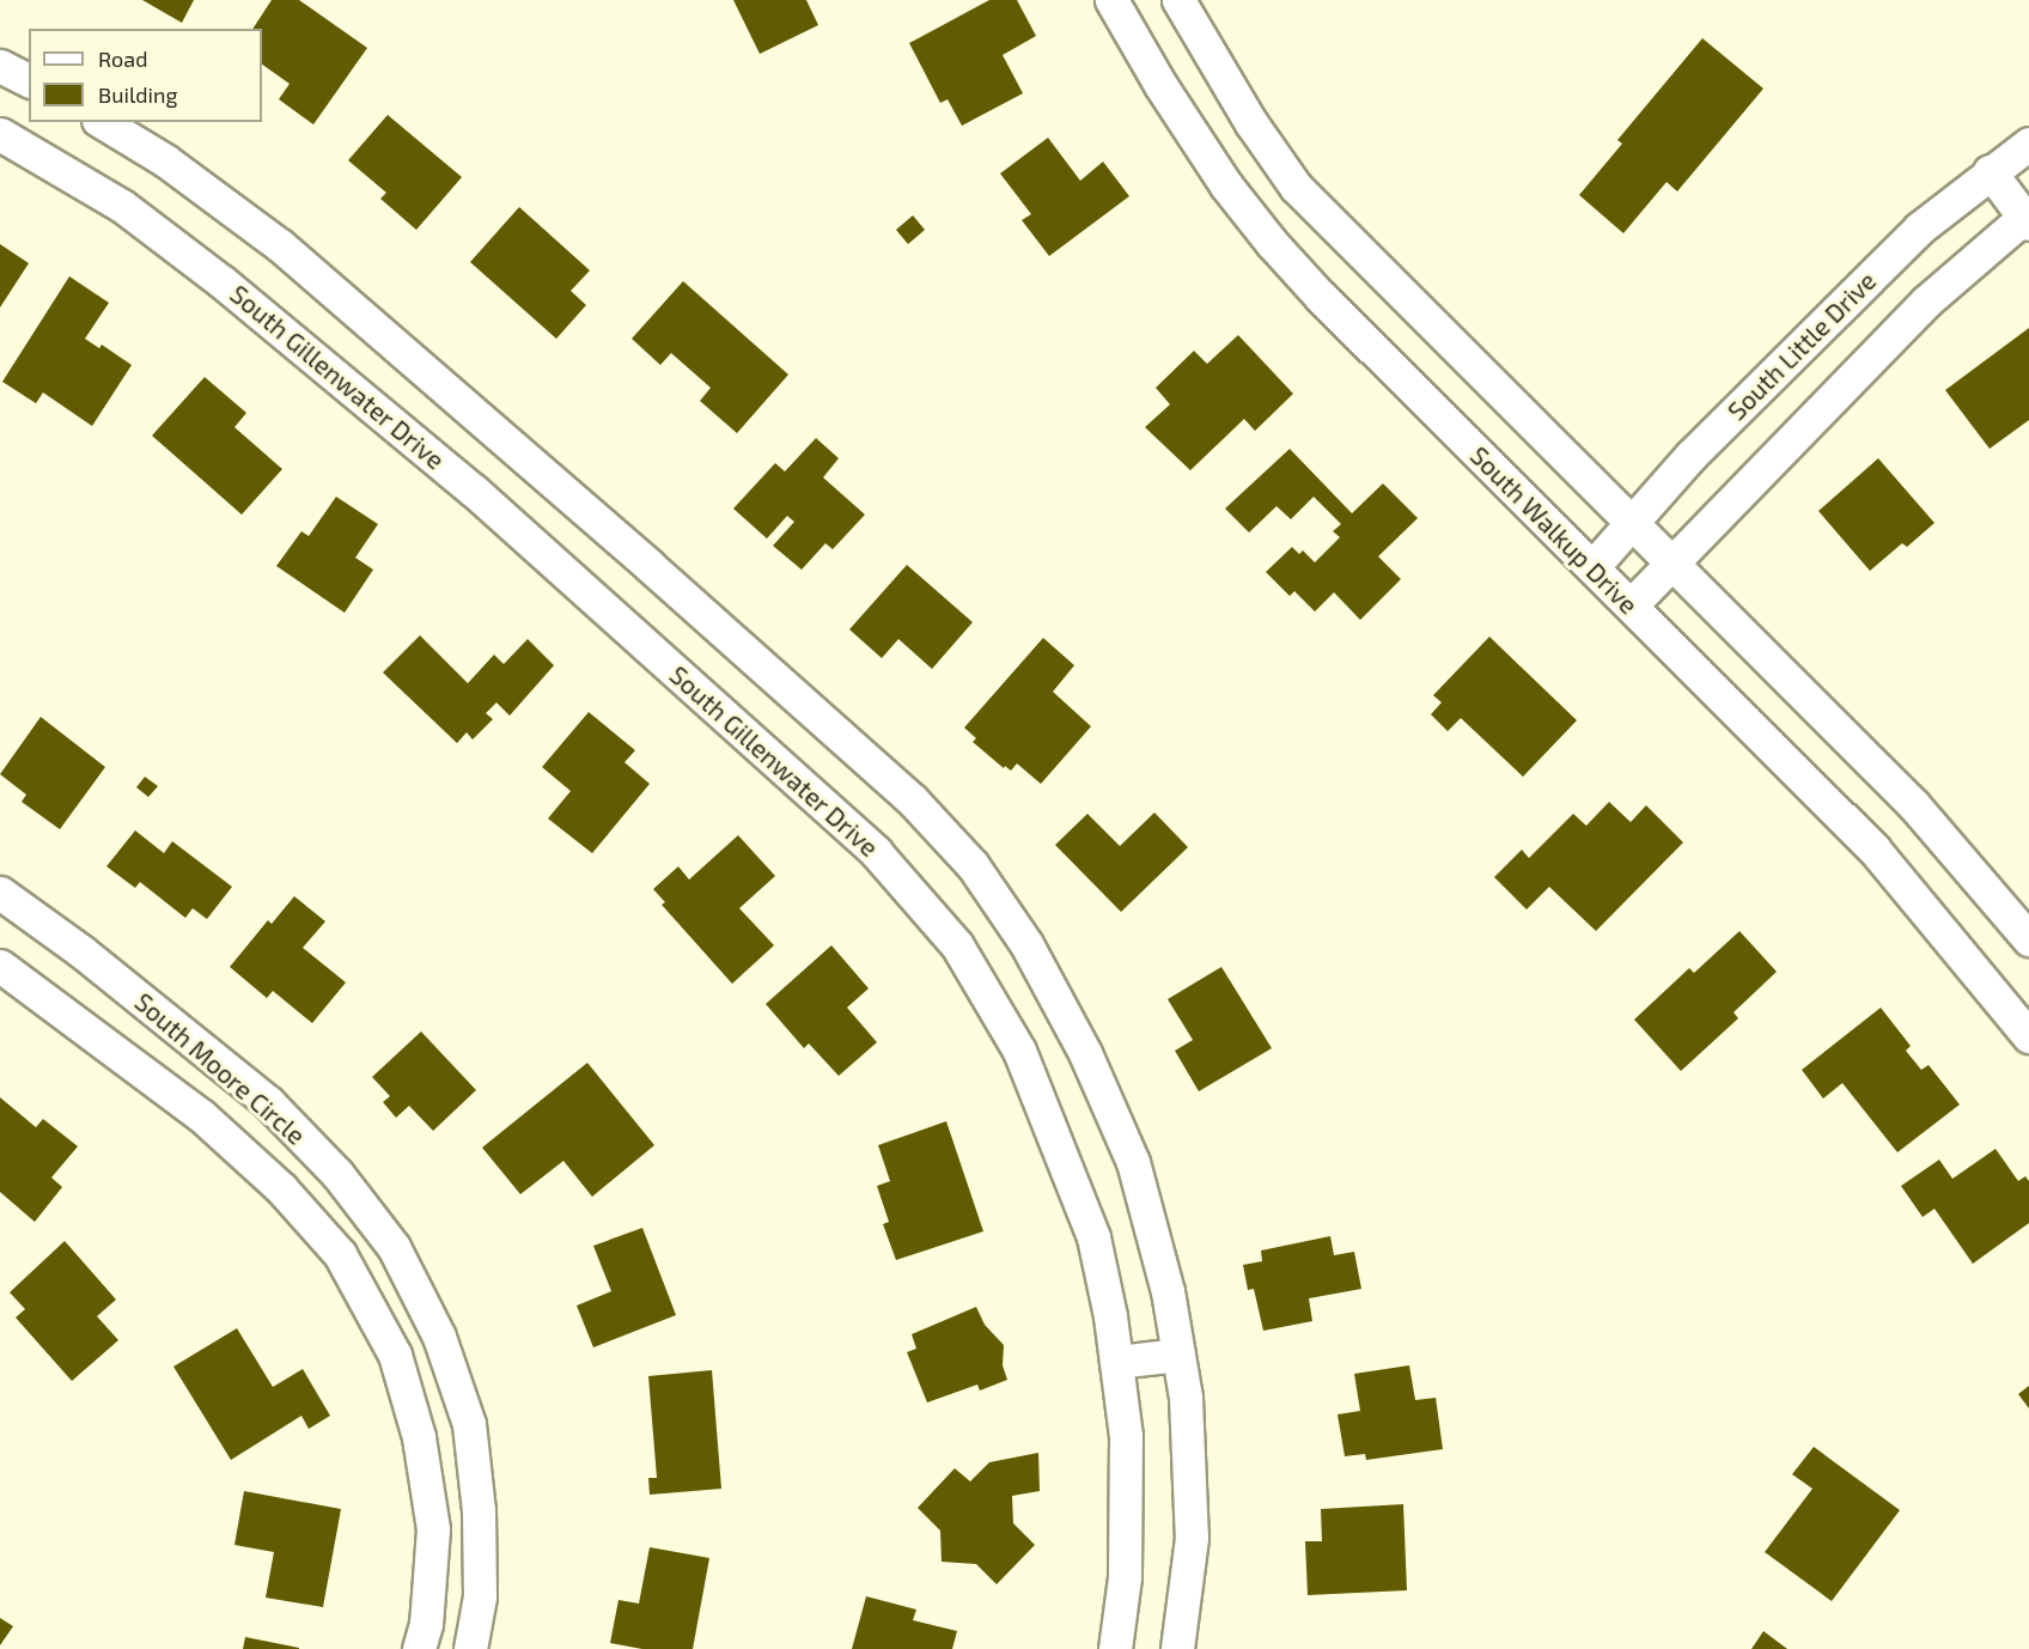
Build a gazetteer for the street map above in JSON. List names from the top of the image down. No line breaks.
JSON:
{"streets":{"street":["South Little Drive","South Gillenwater Drive","South Walkup Drive","South Moore Circle"]},"crossings":[["South Little Drive","South Walkup Drive"]],"legend":["Road","Building"]}
